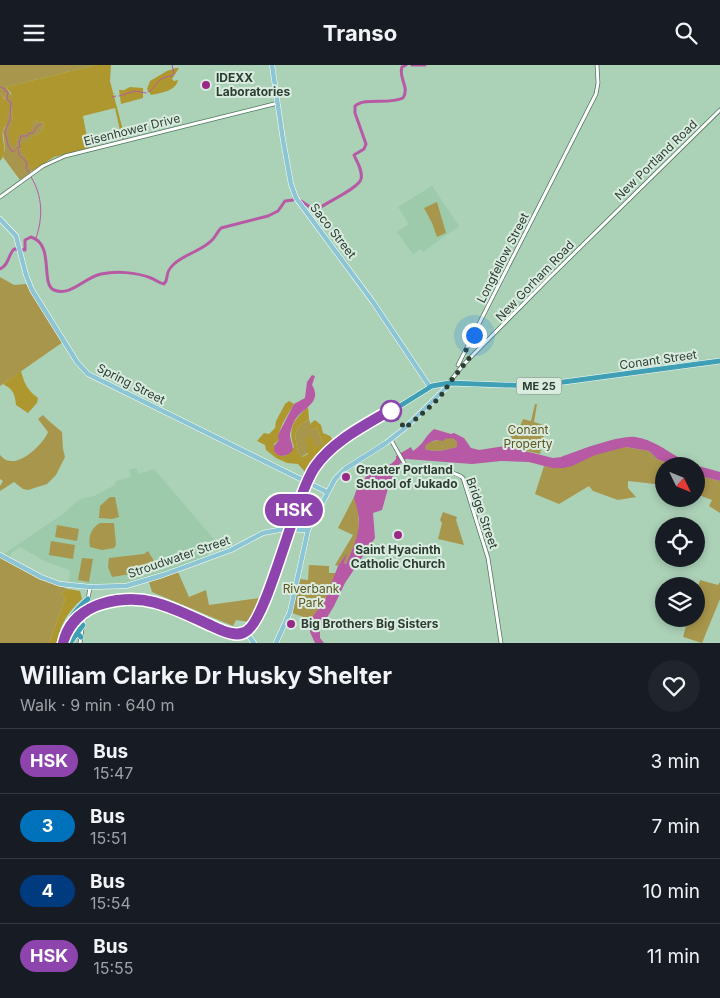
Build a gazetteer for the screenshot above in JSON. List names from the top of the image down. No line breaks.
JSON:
{"streets":{"highway":["Conant Street","ME 25"],"main road":["Saco Street","Spring Street","Stroudwater Street"],"street":["Eisenhower Drive","New Portland Road","Longfellow Street","New Gorham Road","Bridge Street"]},"crossings":[["Eisenhower Drive","Saco Street"],["New Portland Road","New Gorham Road"],["New Gorham Road","ME 25"],["Conant Street","ME 25"]],"parks":["Conant Property","Riverbank Park"],"places":["IDEXX Laboratories","Greater Portland School of Jukado","Saint Hyacinth Catholic Church","Big Brothers Big Sisters"],"lines":["bus line HSK"],"north":"bottom right","page":{"header":"Transo","on_map":"HSK","heading":["William Clarke Dr Husky Shelter","Walk · 9 min · 640 m"],"list":[{"mark":"HSK","name":"Bus","note":"15:47","value":"3 min"},{"mark":"3","name":"Bus","note":"15:51","value":"7 min"},{"mark":"4","name":"Bus","note":"15:54","value":"10 min"},{"mark":"HSK","name":"Bus","note":"15:55","value":"11 min"}]}}
